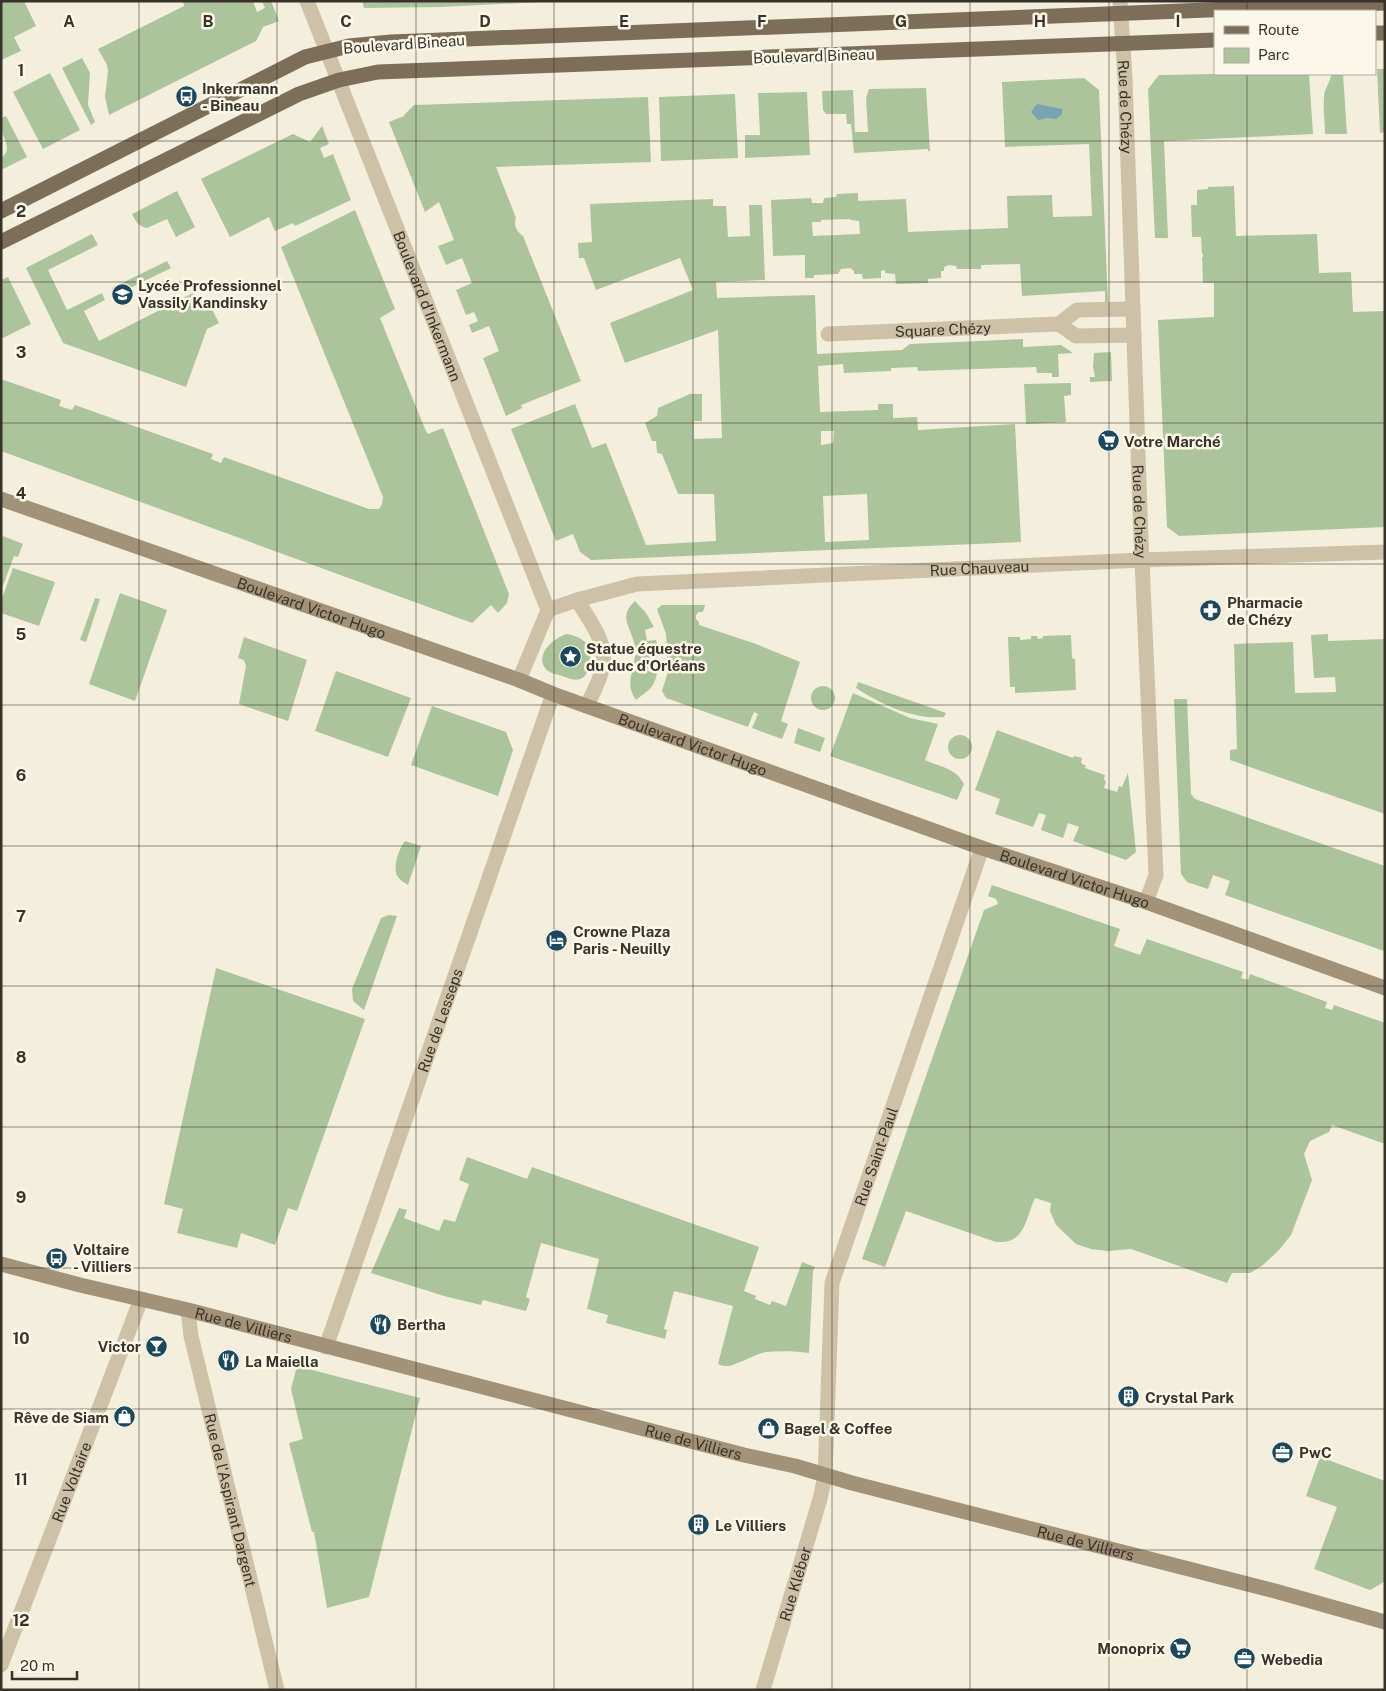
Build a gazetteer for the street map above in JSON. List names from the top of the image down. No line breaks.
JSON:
{"streets":{"main road":["Boulevard Bineau"],"street":["Rue de Chézy","Boulevard d'Inkermann","Square Chézy","Rue Chauveau","Boulevard Victor Hugo","Rue de Lesseps","Rue Saint-Paul","Rue de Villiers","Rue Voltaire","Rue de l'Aspirant Dargent","Rue Kléber"]},"crossings":[["Boulevard Bineau","Rue de Chézy"],["Boulevard Bineau","Boulevard d'Inkermann"],["Rue de Chézy","Rue Chauveau"],["Rue de Chézy","Boulevard Victor Hugo"],["Boulevard d'Inkermann","Rue Chauveau"],["Boulevard Victor Hugo","Rue de Lesseps"],["Boulevard Victor Hugo","Rue Saint-Paul"],["Rue de Lesseps","Rue de Villiers"],["Rue Saint-Paul","Rue de Villiers"],["Rue Saint-Paul","Rue Kléber"],["Rue de Villiers","Rue Voltaire"],["Rue de Villiers","Rue de l'Aspirant Dargent"],["Rue de Villiers","Rue Kléber"]],"places":{"bus stop":["Inkermann - Bineau","Voltaire - Villiers"],"school or university":["Lycée Professionnel Vassily Kandinsky"],"supermarket":["Votre Marché","Monoprix"],"pharmacy":["Pharmacie de Chézy"],"place":["Statue équestre du duc d'Orléans"],"hotel":["Crowne Plaza Paris - Neuilly"],"restaurant":["Bertha","La Maiella"],"bar":["Victor"],"building":["Crystal Park","Le Villiers"],"shop":["Rêve de Siam","Bagel & Coffee"],"office":["PwC","Webedia"]},"legend":["Route","Parc"],"scale_bar":"20 m","grid":{"columns":["A","B","C","D","E","F","G","H","I"],"rows":["1","2","3","4","5","6","7","8","9","10","11","12"]}}
